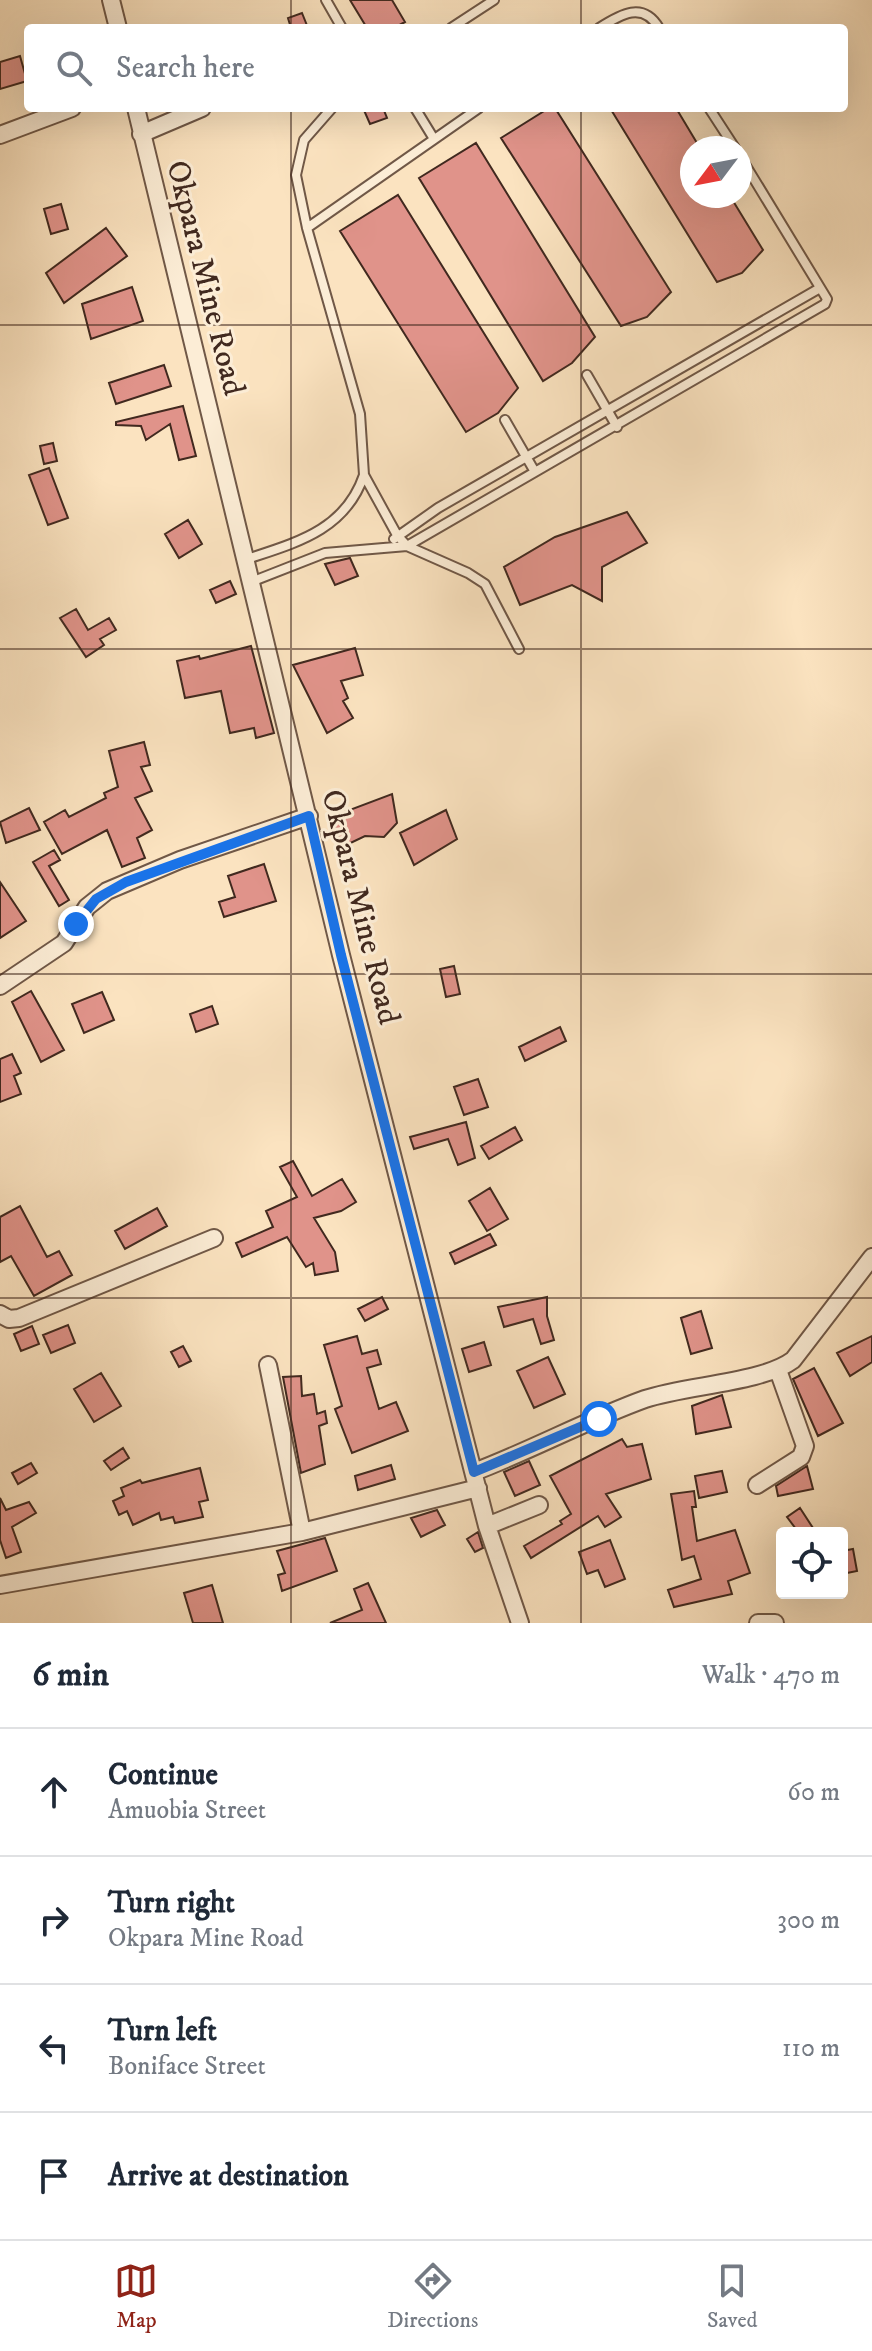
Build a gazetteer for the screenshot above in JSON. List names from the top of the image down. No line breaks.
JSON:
{"streets":{"street":["Okpara Mine Road"]},"north":"bottom left","page":{"search":"Search here","heading":["6 min","Walk · 470 m"],"list":[["Continue","Amuobia Street","60 m"],["Turn right","Okpara Mine Road","300 m"],["Turn left","Boniface Street","110 m"],"Arrive at destination"],"nav":["Map","Directions","Saved"]}}
